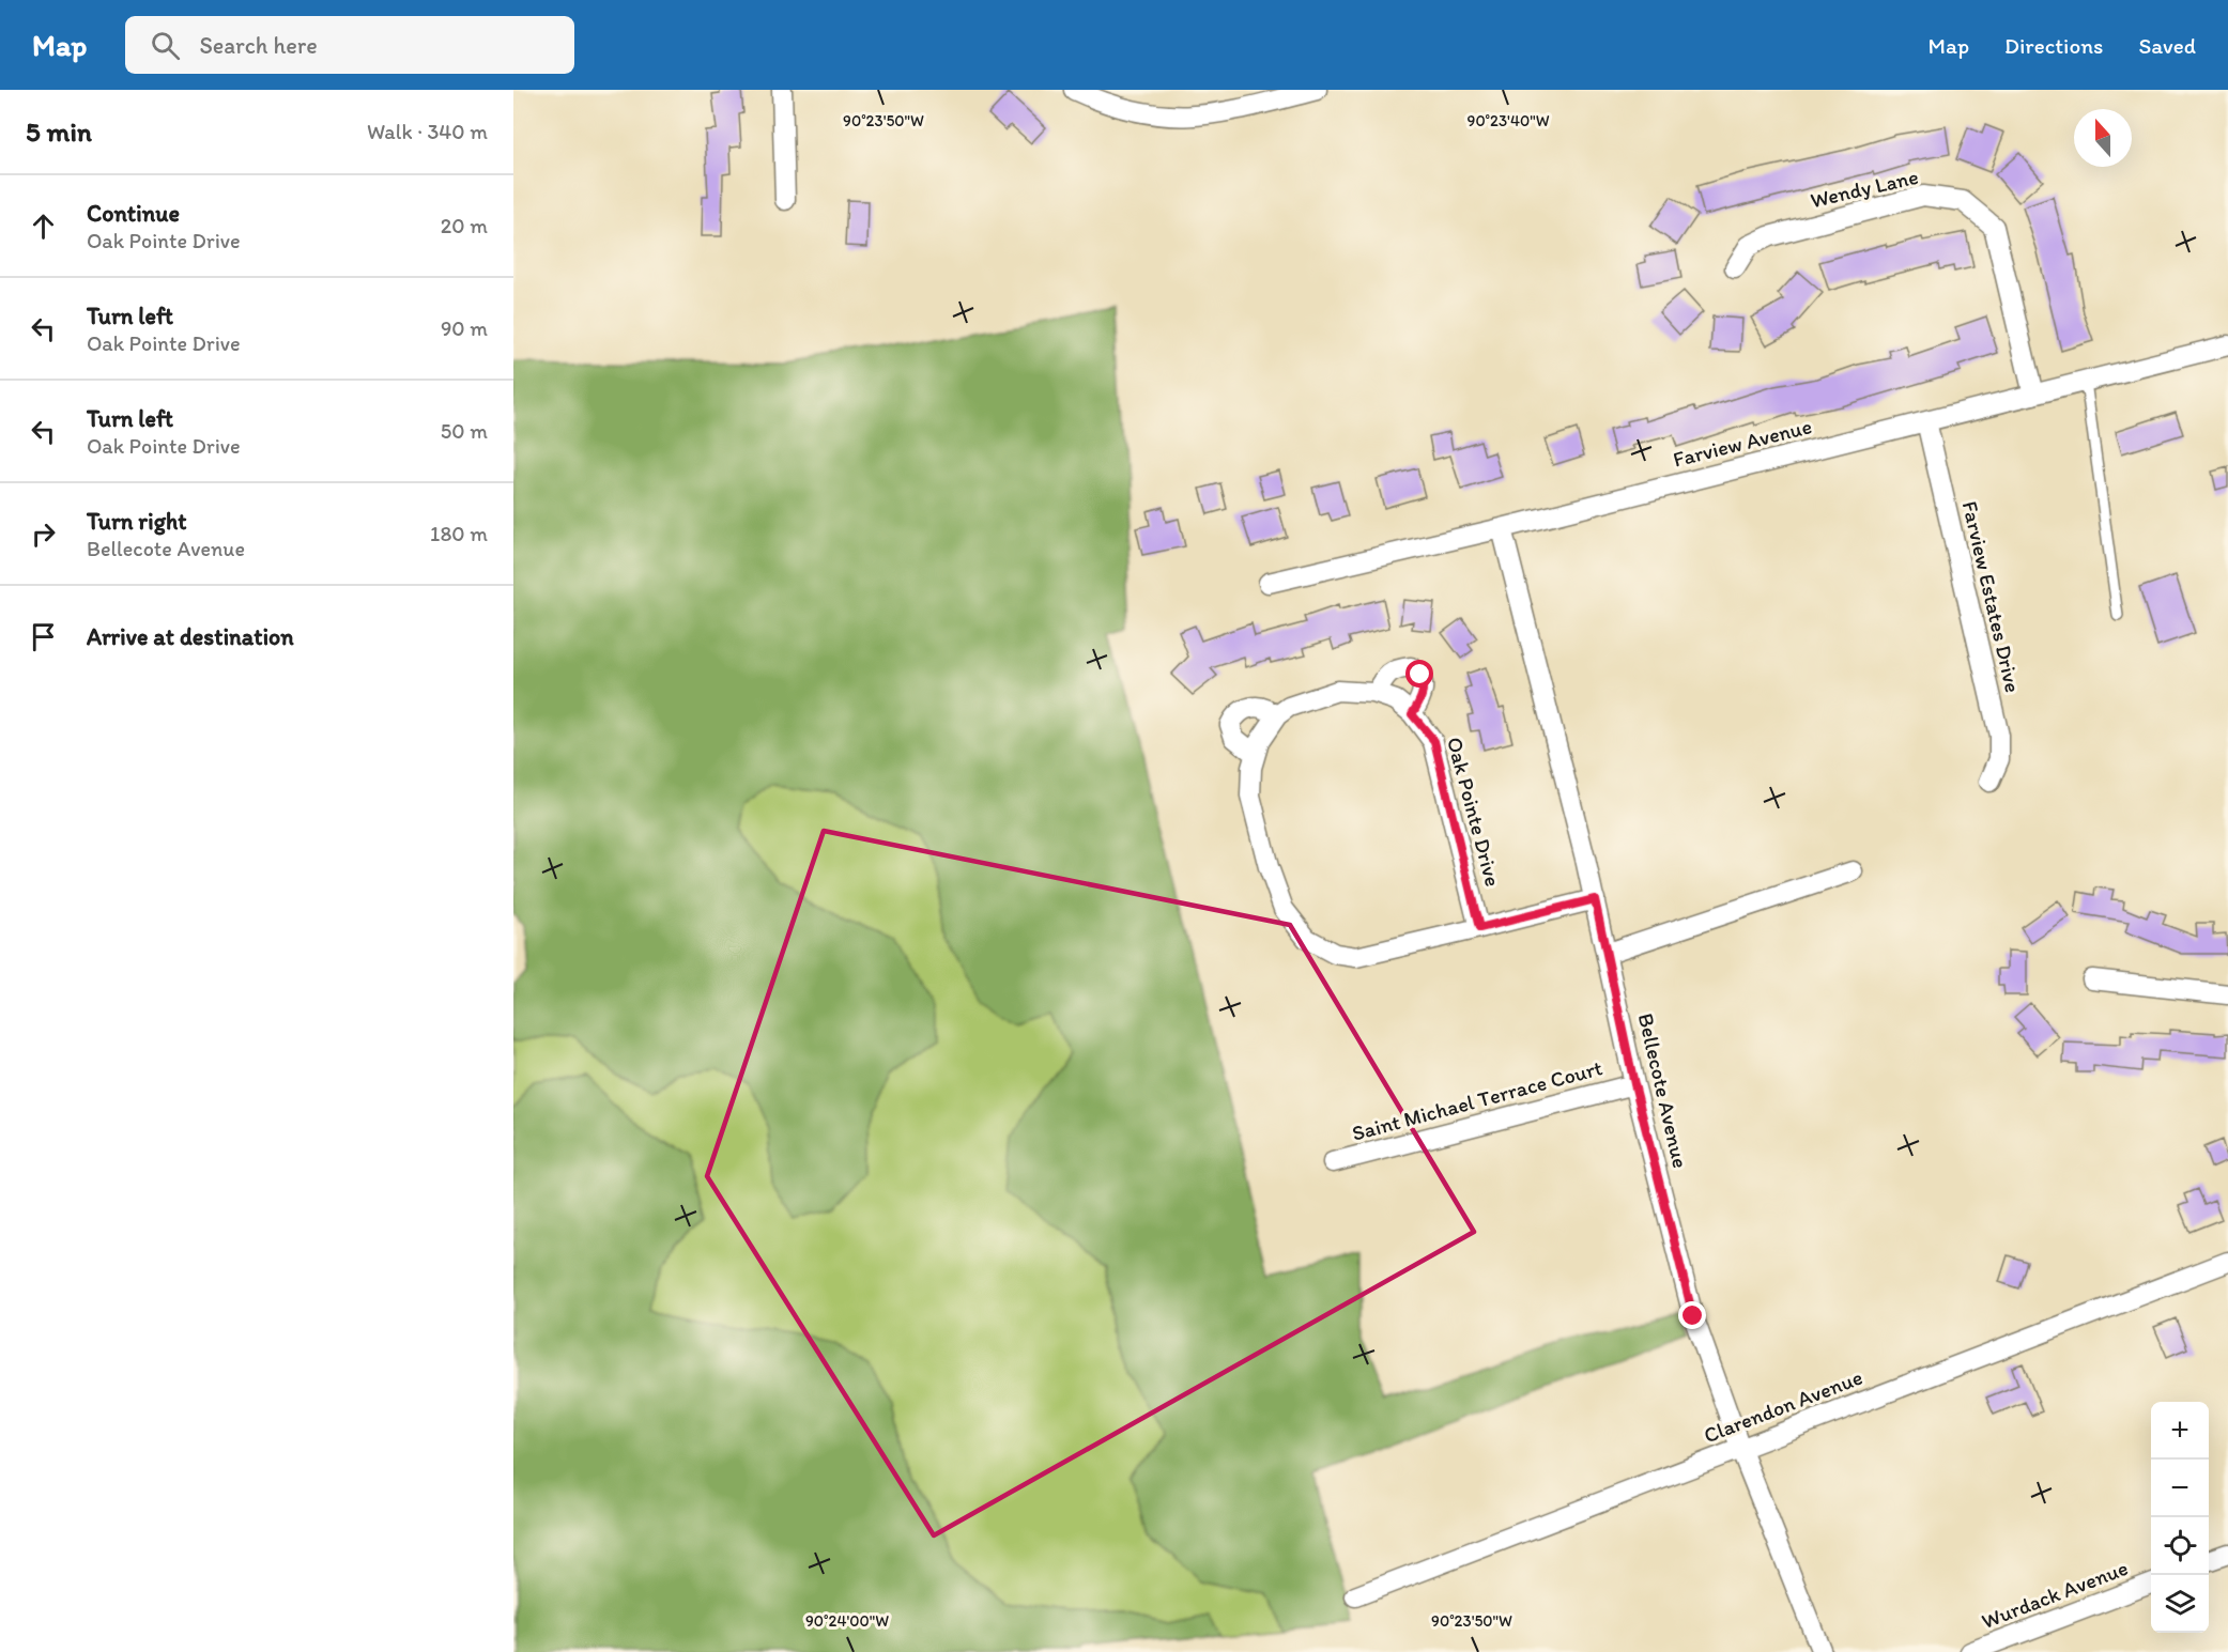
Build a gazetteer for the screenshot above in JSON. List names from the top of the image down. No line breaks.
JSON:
{"streets":{"street":["Wendy Lane","Farview Avenue","Farview Estates Drive","Oak Pointe Drive","Bellecote Avenue","Saint Michael Terrace Court","Clarendon Avenue","Wurdack Avenue"]},"crossings":[["Wendy Lane","Farview Avenue"],["Farview Avenue","Farview Estates Drive"],["Farview Avenue","Bellecote Avenue"],["Oak Pointe Drive","Bellecote Avenue"],["Bellecote Avenue","Saint Michael Terrace Court"],["Bellecote Avenue","Clarendon Avenue"]],"north":"top","page":{"header":"Map","search":"Search here","nav":["Map","Directions","Saved"],"heading":["5 min","Walk · 340 m"],"list":[["Continue","Oak Pointe Drive","20 m"],["Turn left","Oak Pointe Drive","90 m"],["Turn left","Oak Pointe Drive","50 m"],["Turn right","Bellecote Avenue","180 m"],"Arrive at destination"],"map_buttons":["+","−"]},"coordinates":["90°23'50\"W","90°23'40\"W","90°24'00\"W"]}
